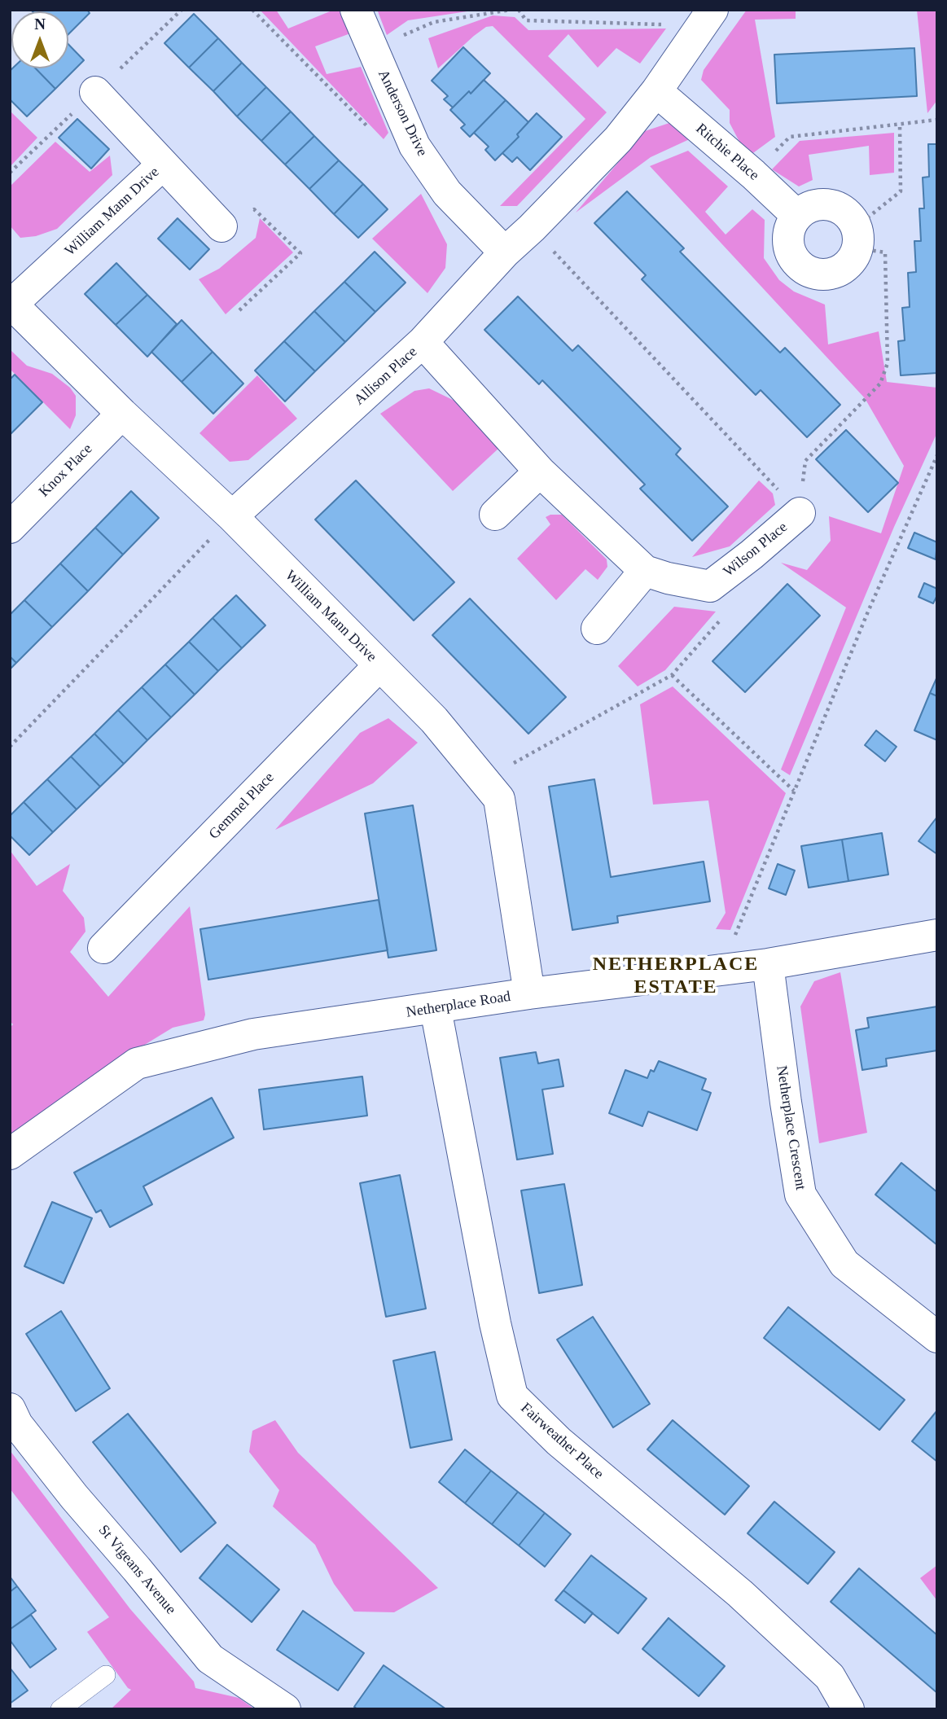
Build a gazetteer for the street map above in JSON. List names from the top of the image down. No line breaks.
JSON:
{"streets":{"street":["Anderson Drive","Ritchie Place","William Mann Drive","Allison Place","Knox Place","Wilson Place","Gemmel Place","Netherplace Road","Netherplace Crescent","Fairweather Place","St Vigeans Avenue"]},"crossings":[["Anderson Drive","Allison Place"],["Ritchie Place","Allison Place"],["William Mann Drive","Allison Place"],["William Mann Drive","Knox Place"],["William Mann Drive","Gemmel Place"],["William Mann Drive","Netherplace Road"],["Allison Place","Wilson Place"],["Netherplace Road","Netherplace Crescent"],["Netherplace Road","Fairweather Place"]],"districts":["NETHERPLACE ESTATE"],"north":"top"}
